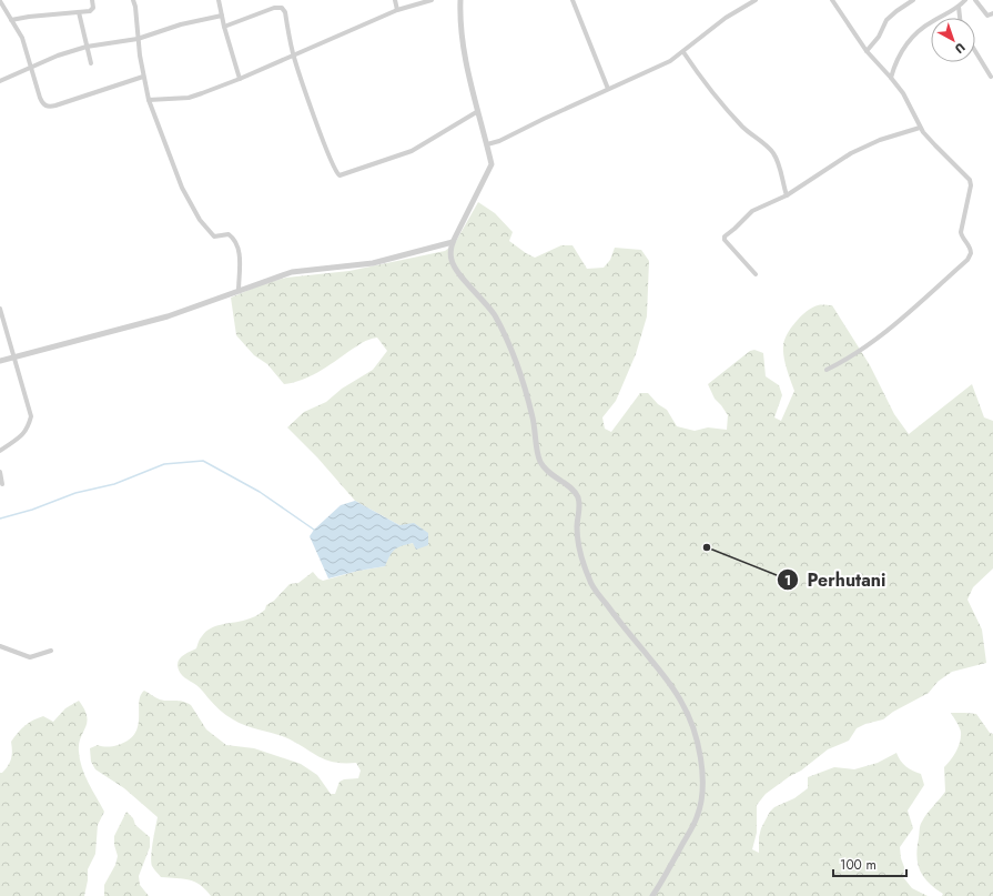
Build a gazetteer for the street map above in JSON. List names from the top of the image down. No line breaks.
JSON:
{"places":["Perhutani"],"scale_bar":"100 m","north":"bottom right"}
